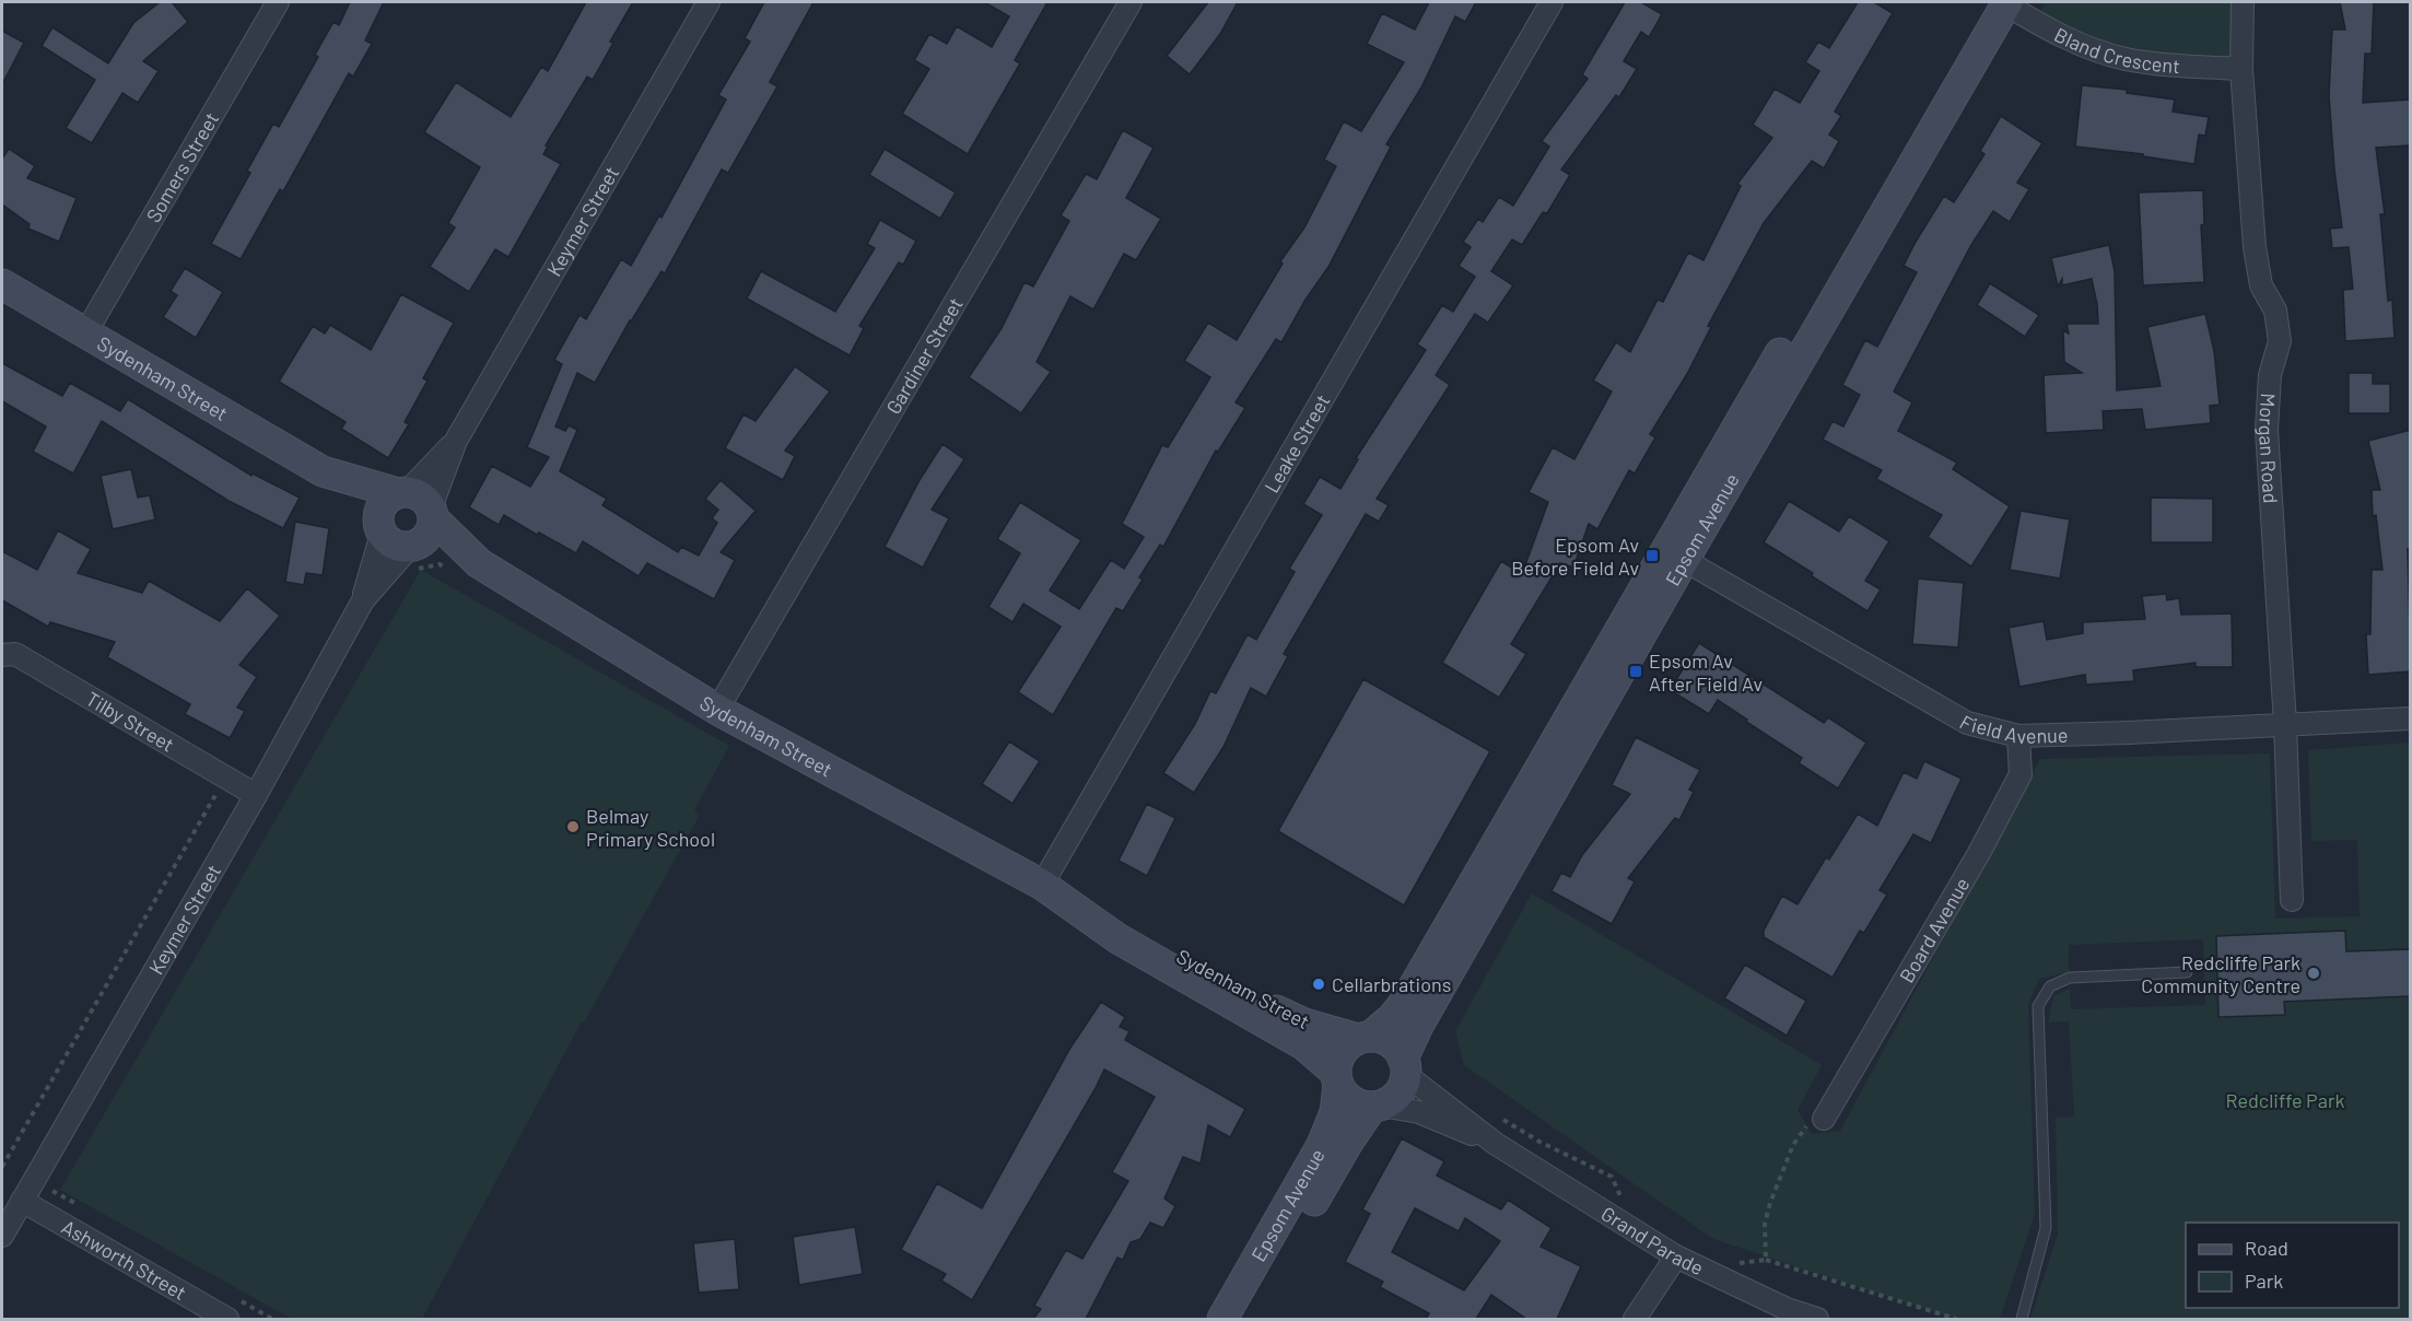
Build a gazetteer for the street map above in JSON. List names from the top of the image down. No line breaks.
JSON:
{"streets":{"street":["Bland Crescent","Somers Street","Keymer Street","Gardiner Street","Sydenham Street","Leake Street","Morgan Road","Epsom Avenue","Tilby Street","Field Avenue","Board Avenue","Grand Parade","Ashworth Street"]},"crossings":[["Bland Crescent","Morgan Road"],["Bland Crescent","Epsom Avenue"],["Somers Street","Sydenham Street"],["Keymer Street","Sydenham Street"],["Keymer Street","Tilby Street"],["Keymer Street","Ashworth Street"],["Gardiner Street","Sydenham Street"],["Sydenham Street","Leake Street"],["Sydenham Street","Epsom Avenue"],["Sydenham Street","Grand Parade"],["Morgan Road","Field Avenue"],["Epsom Avenue","Field Avenue"],["Epsom Avenue","Grand Parade"],["Field Avenue","Board Avenue"]],"parks":["Redcliffe Park"],"places":{"transit":["Epsom Av Before Field Av","Epsom Av After Field Av"],"other":["Belmay Primary School","Redcliffe Park Community Centre","Cellarbrations"]},"legend":["Road","Park"]}
